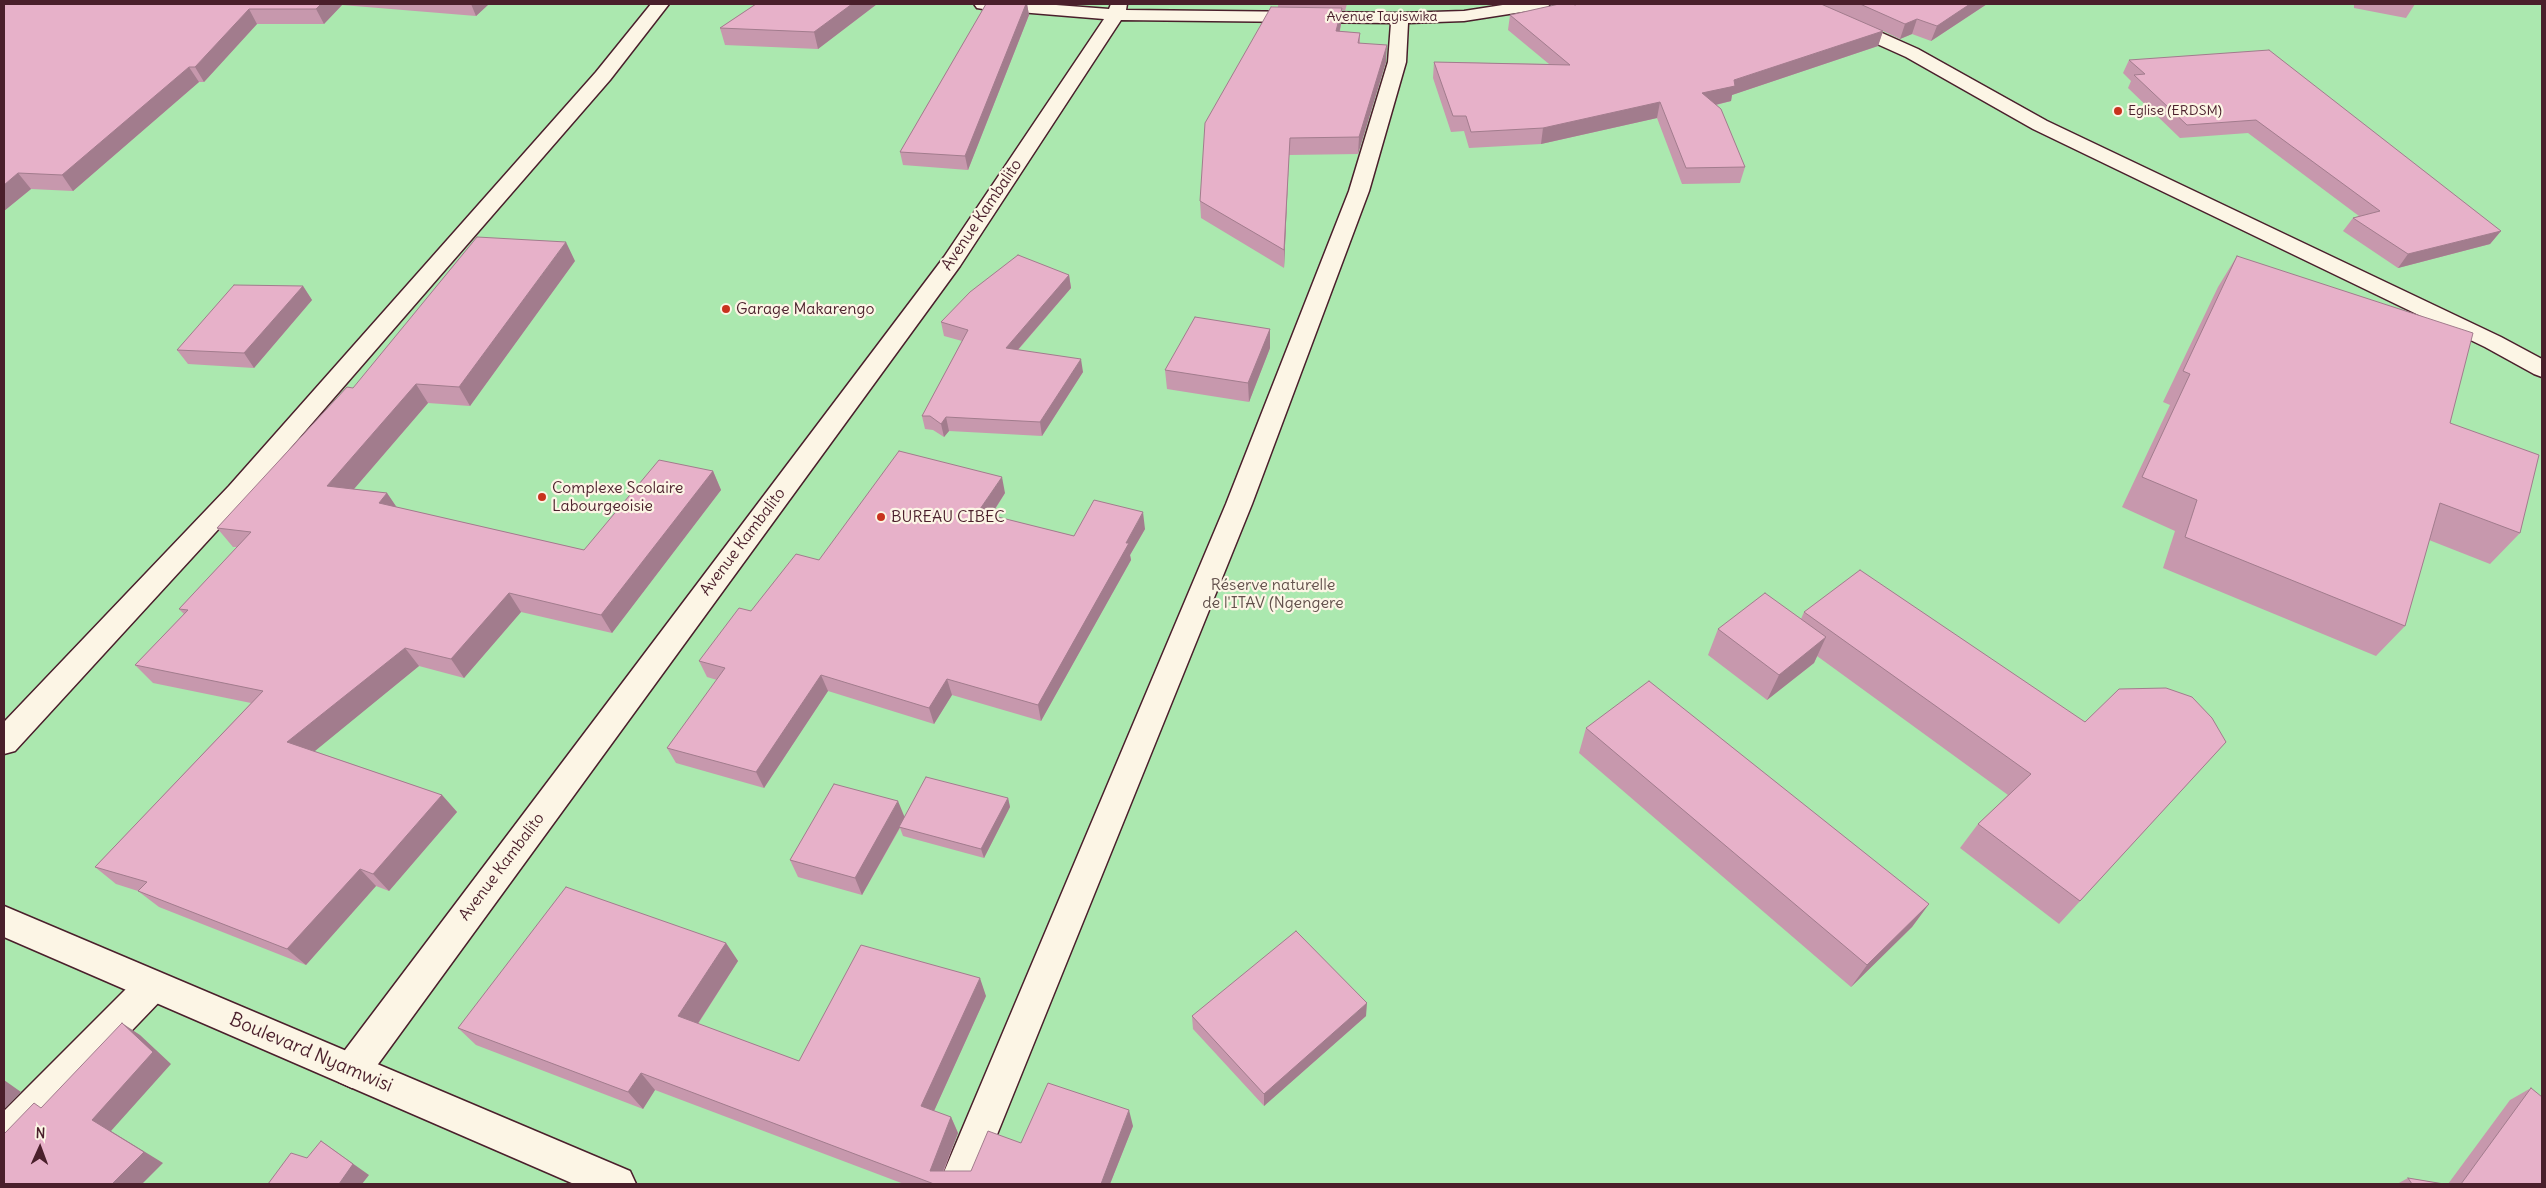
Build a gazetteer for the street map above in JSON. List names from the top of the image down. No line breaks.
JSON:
{"streets":{"street":["Avenue Tayiswika","Avenue Kambalito","Boulevard Nyamwisi"]},"crossings":[["Avenue Tayiswika","Avenue Kambalito"],["Avenue Kambalito","Boulevard Nyamwisi"]],"parks":["Réserve naturelle de l'ITAV (Ngengere"],"places":["Eglise (ERDSM)","Garage Makarengo","Complexe Scolaire Labourgeoisie","BUREAU CIBEC"],"north":"top"}
